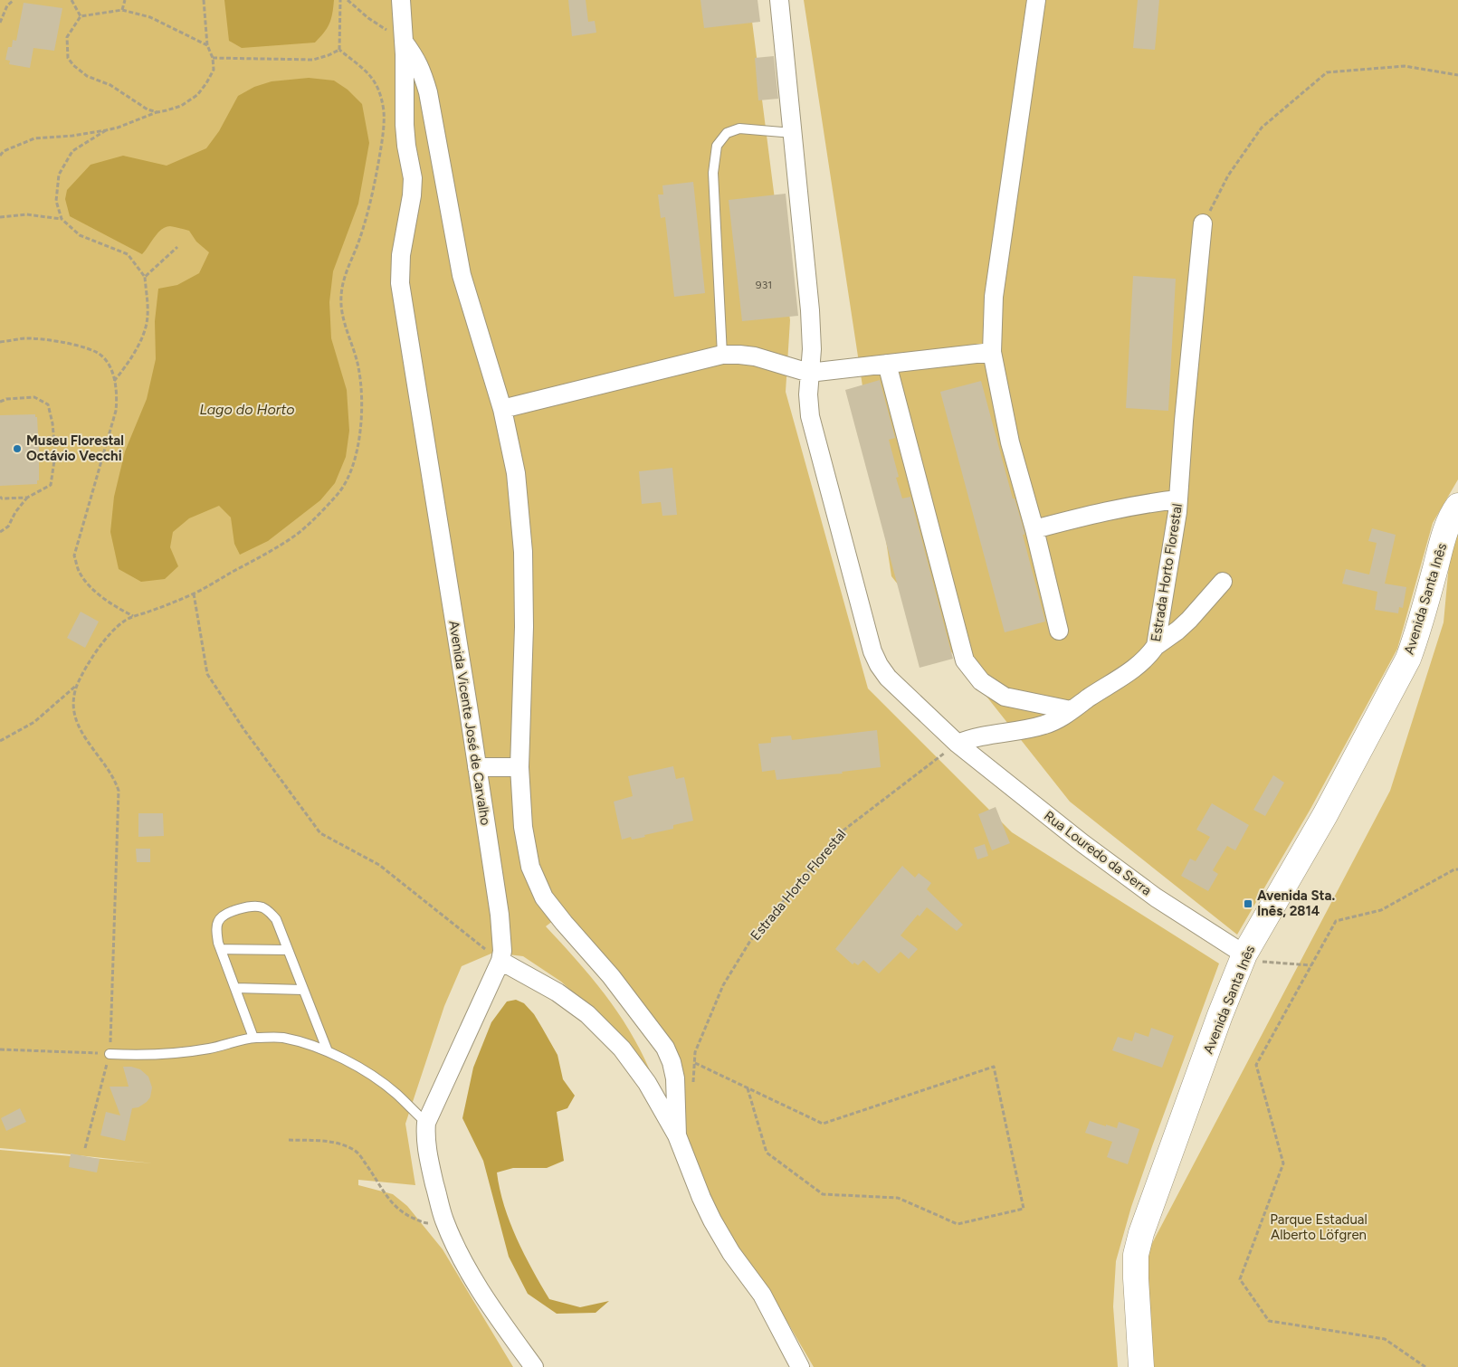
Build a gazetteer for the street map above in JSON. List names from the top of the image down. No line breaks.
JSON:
{"streets":{"main road":["Avenida Santa Inês"],"street":["Estrada Horto Florestal","Avenida Vicente José de Carvalho","Rua Louredo da Serra"]},"crossings":[["Estrada Horto Florestal","Rua Louredo da Serra"],["Avenida Santa Inês","Rua Louredo da Serra"]],"water":["Lago do Horto"],"parks":["Parque Estadual Alberto Löfgren"],"places":{"other":["Museu Florestal Octávio Vecchi"],"transit":["Avenida Sta. Inês, 2814"]},"house_numbers":["931"]}
